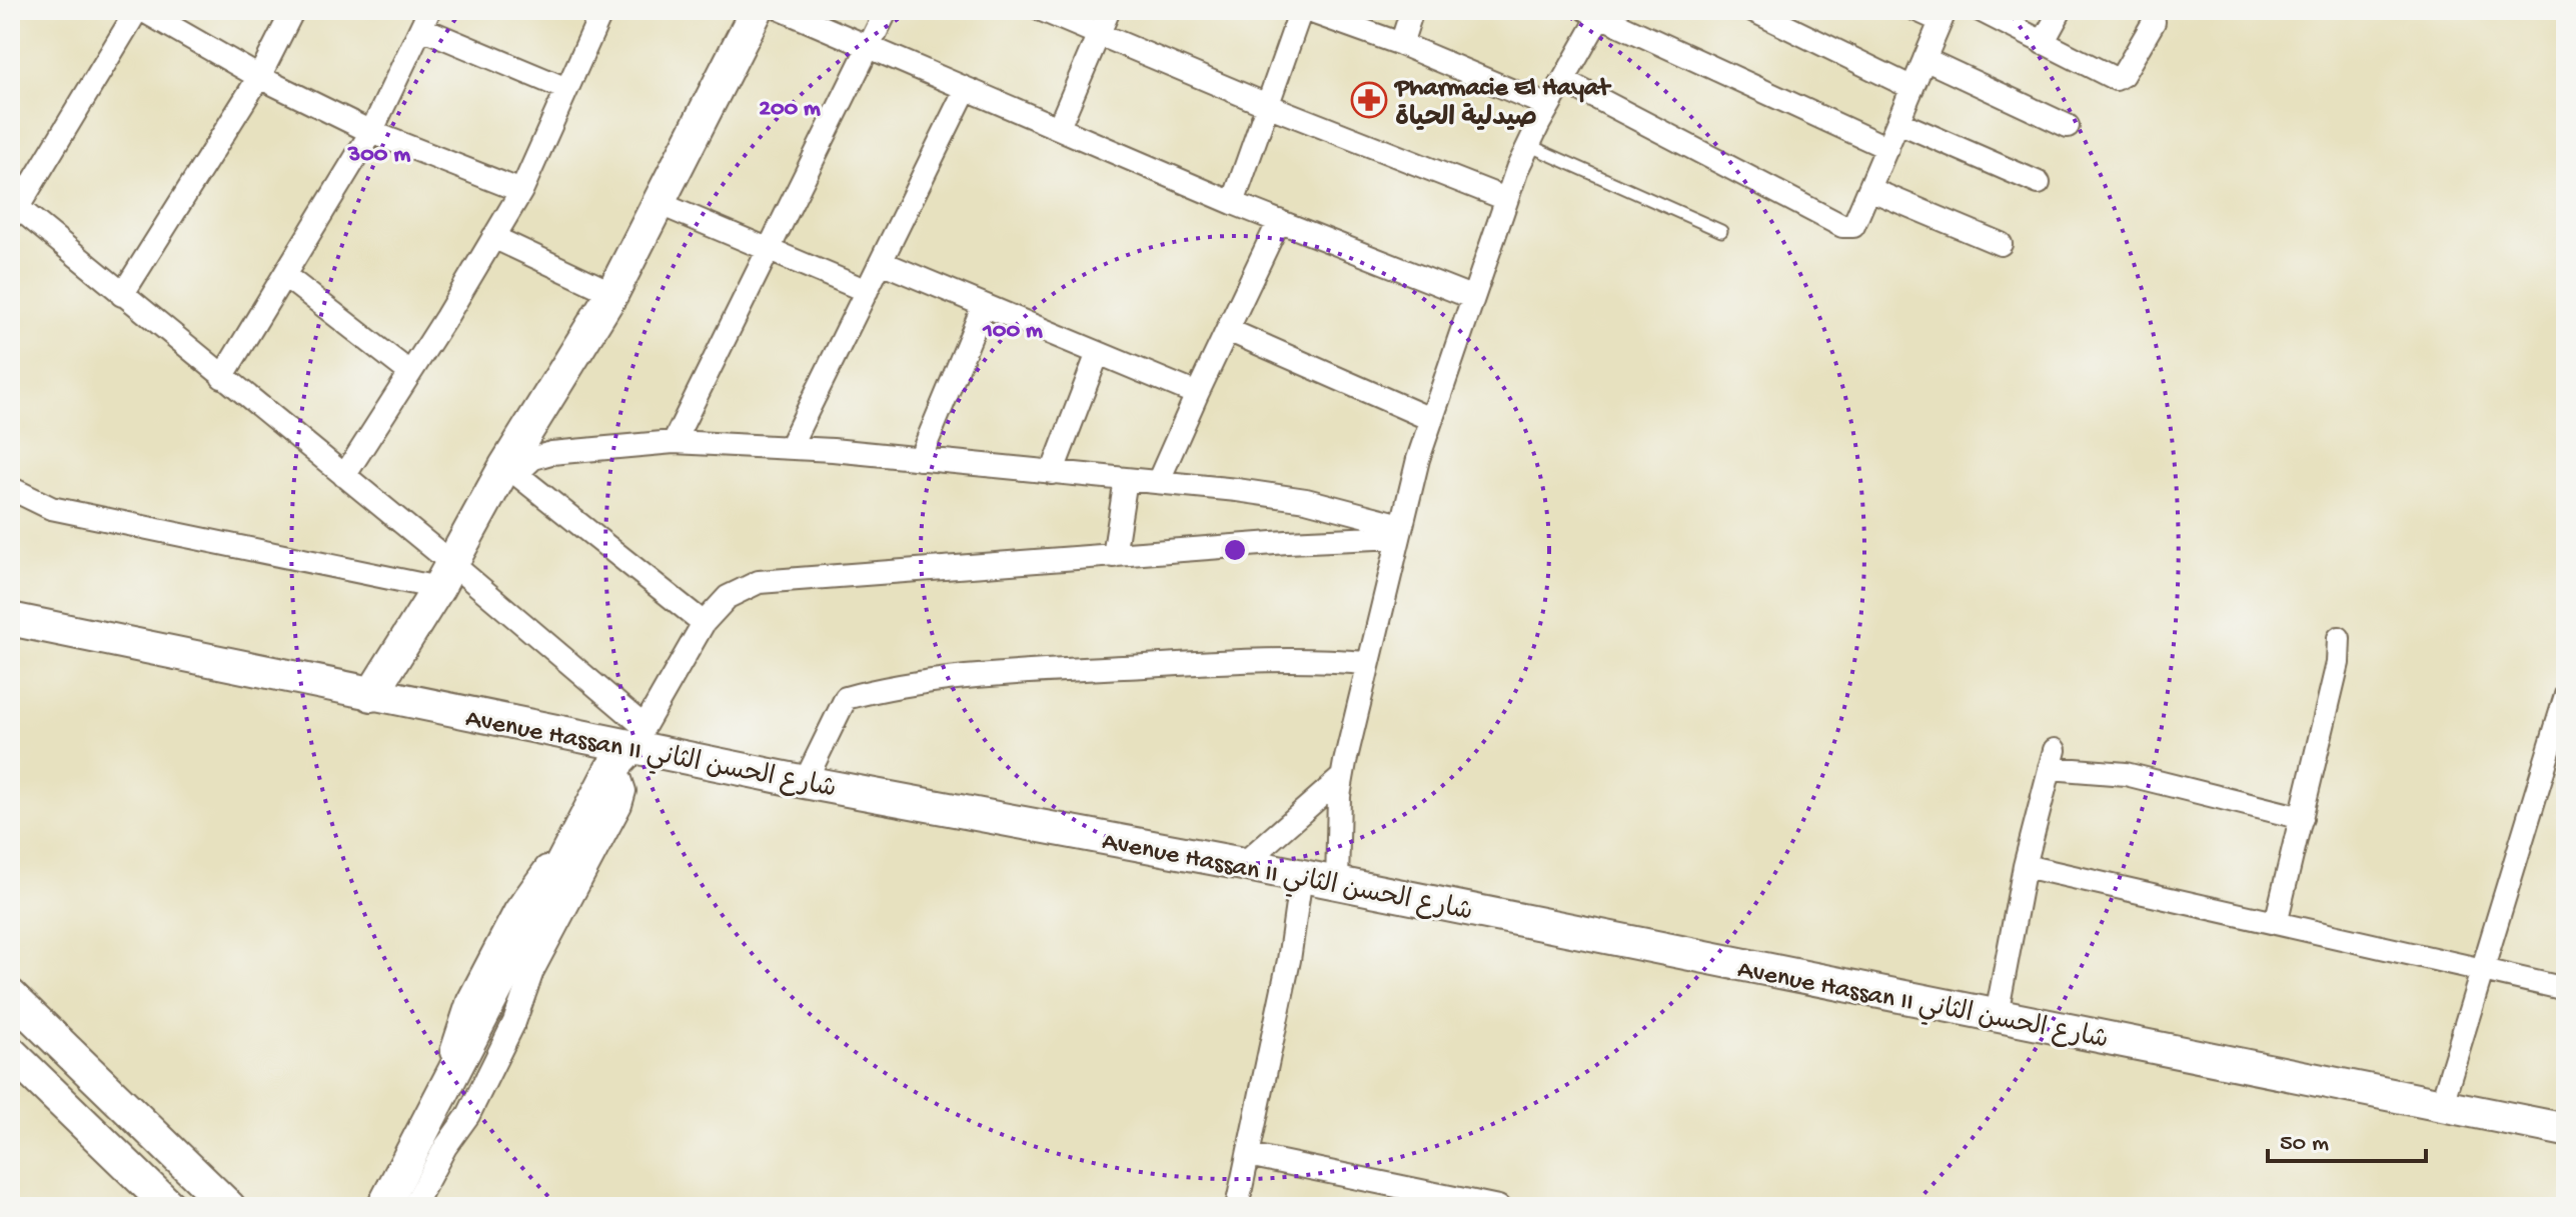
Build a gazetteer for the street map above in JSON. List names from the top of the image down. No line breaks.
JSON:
{"streets":{"main road":["Avenue Hassan II شارع الحسن الثاني"]},"places":{"pharmacy":["Pharmacie El Hayat صيدلية الحياة"]},"scale_bar":"50 m","rings":["200 m","300 m","100 m"]}
